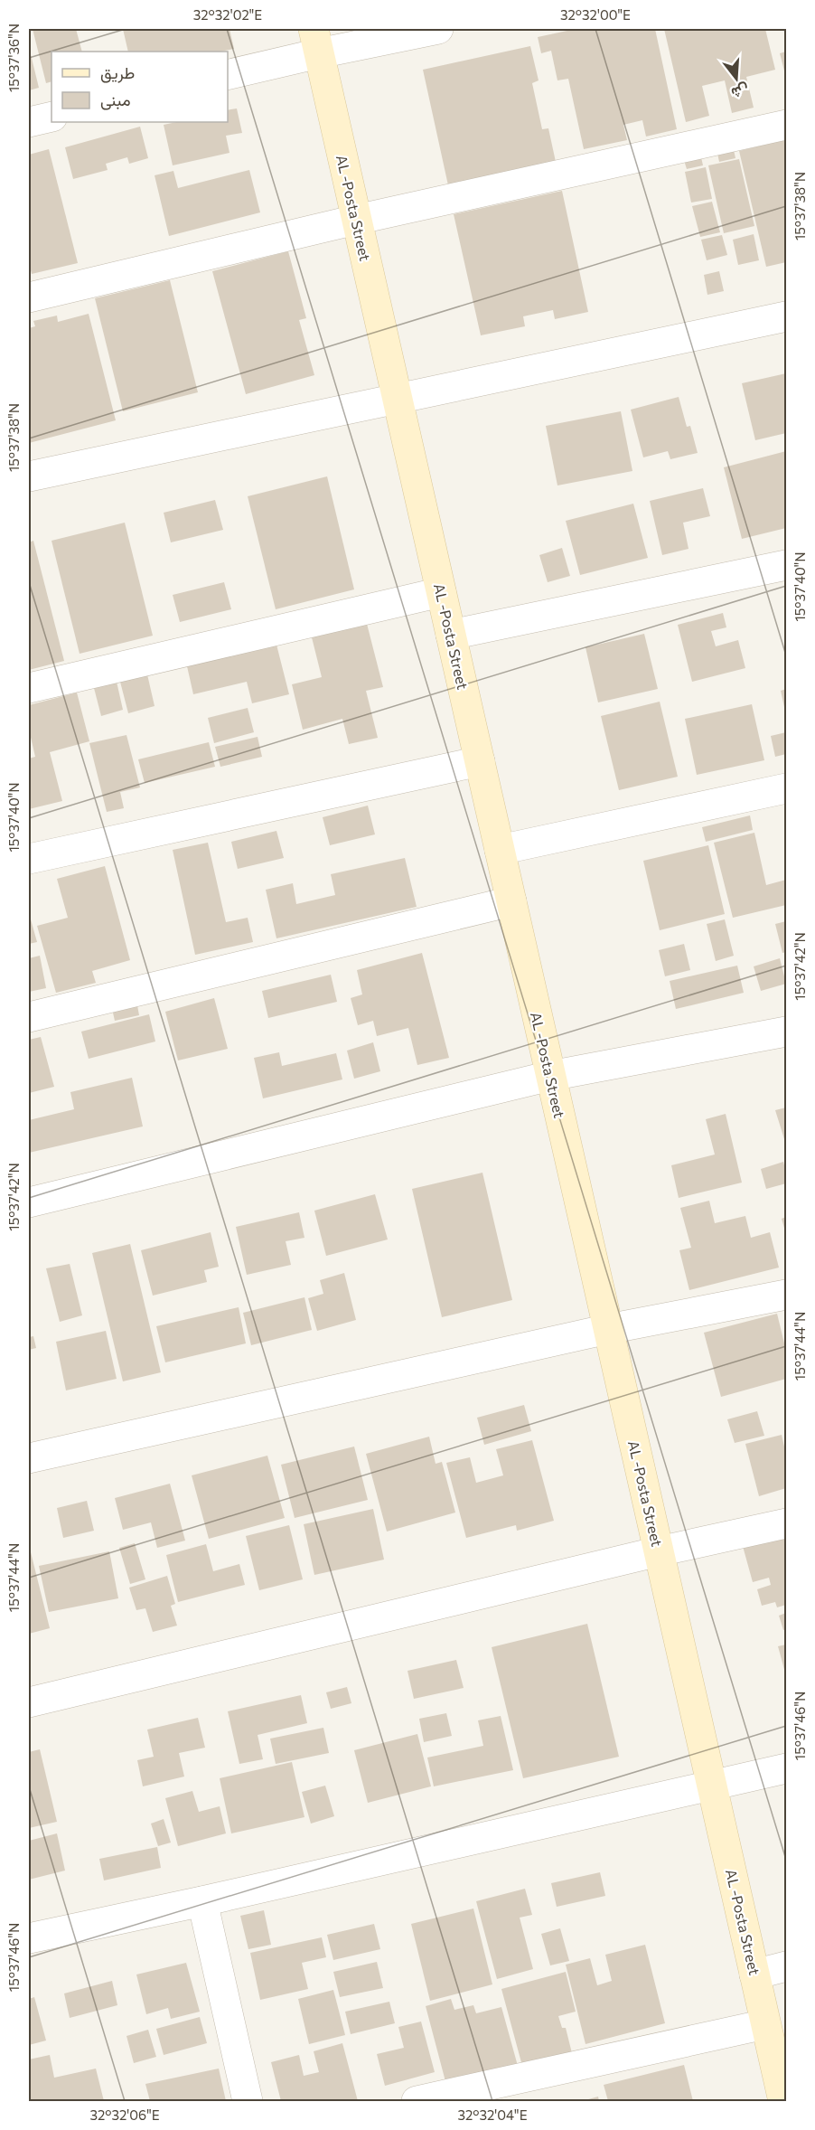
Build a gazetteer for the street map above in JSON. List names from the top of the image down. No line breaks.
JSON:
{"streets":{"street":["AL -Posta Street"]},"legend":["طريق","مبنى"],"north":"bottom","coordinates":["32°32'02\"E","32°32'00\"E","15°37'36\"N","15°37'38\"N","15°37'40\"N","15°37'42\"N","15°37'44\"N","15°37'46\"N","32°32'06\"E","32°32'04\"E"]}
